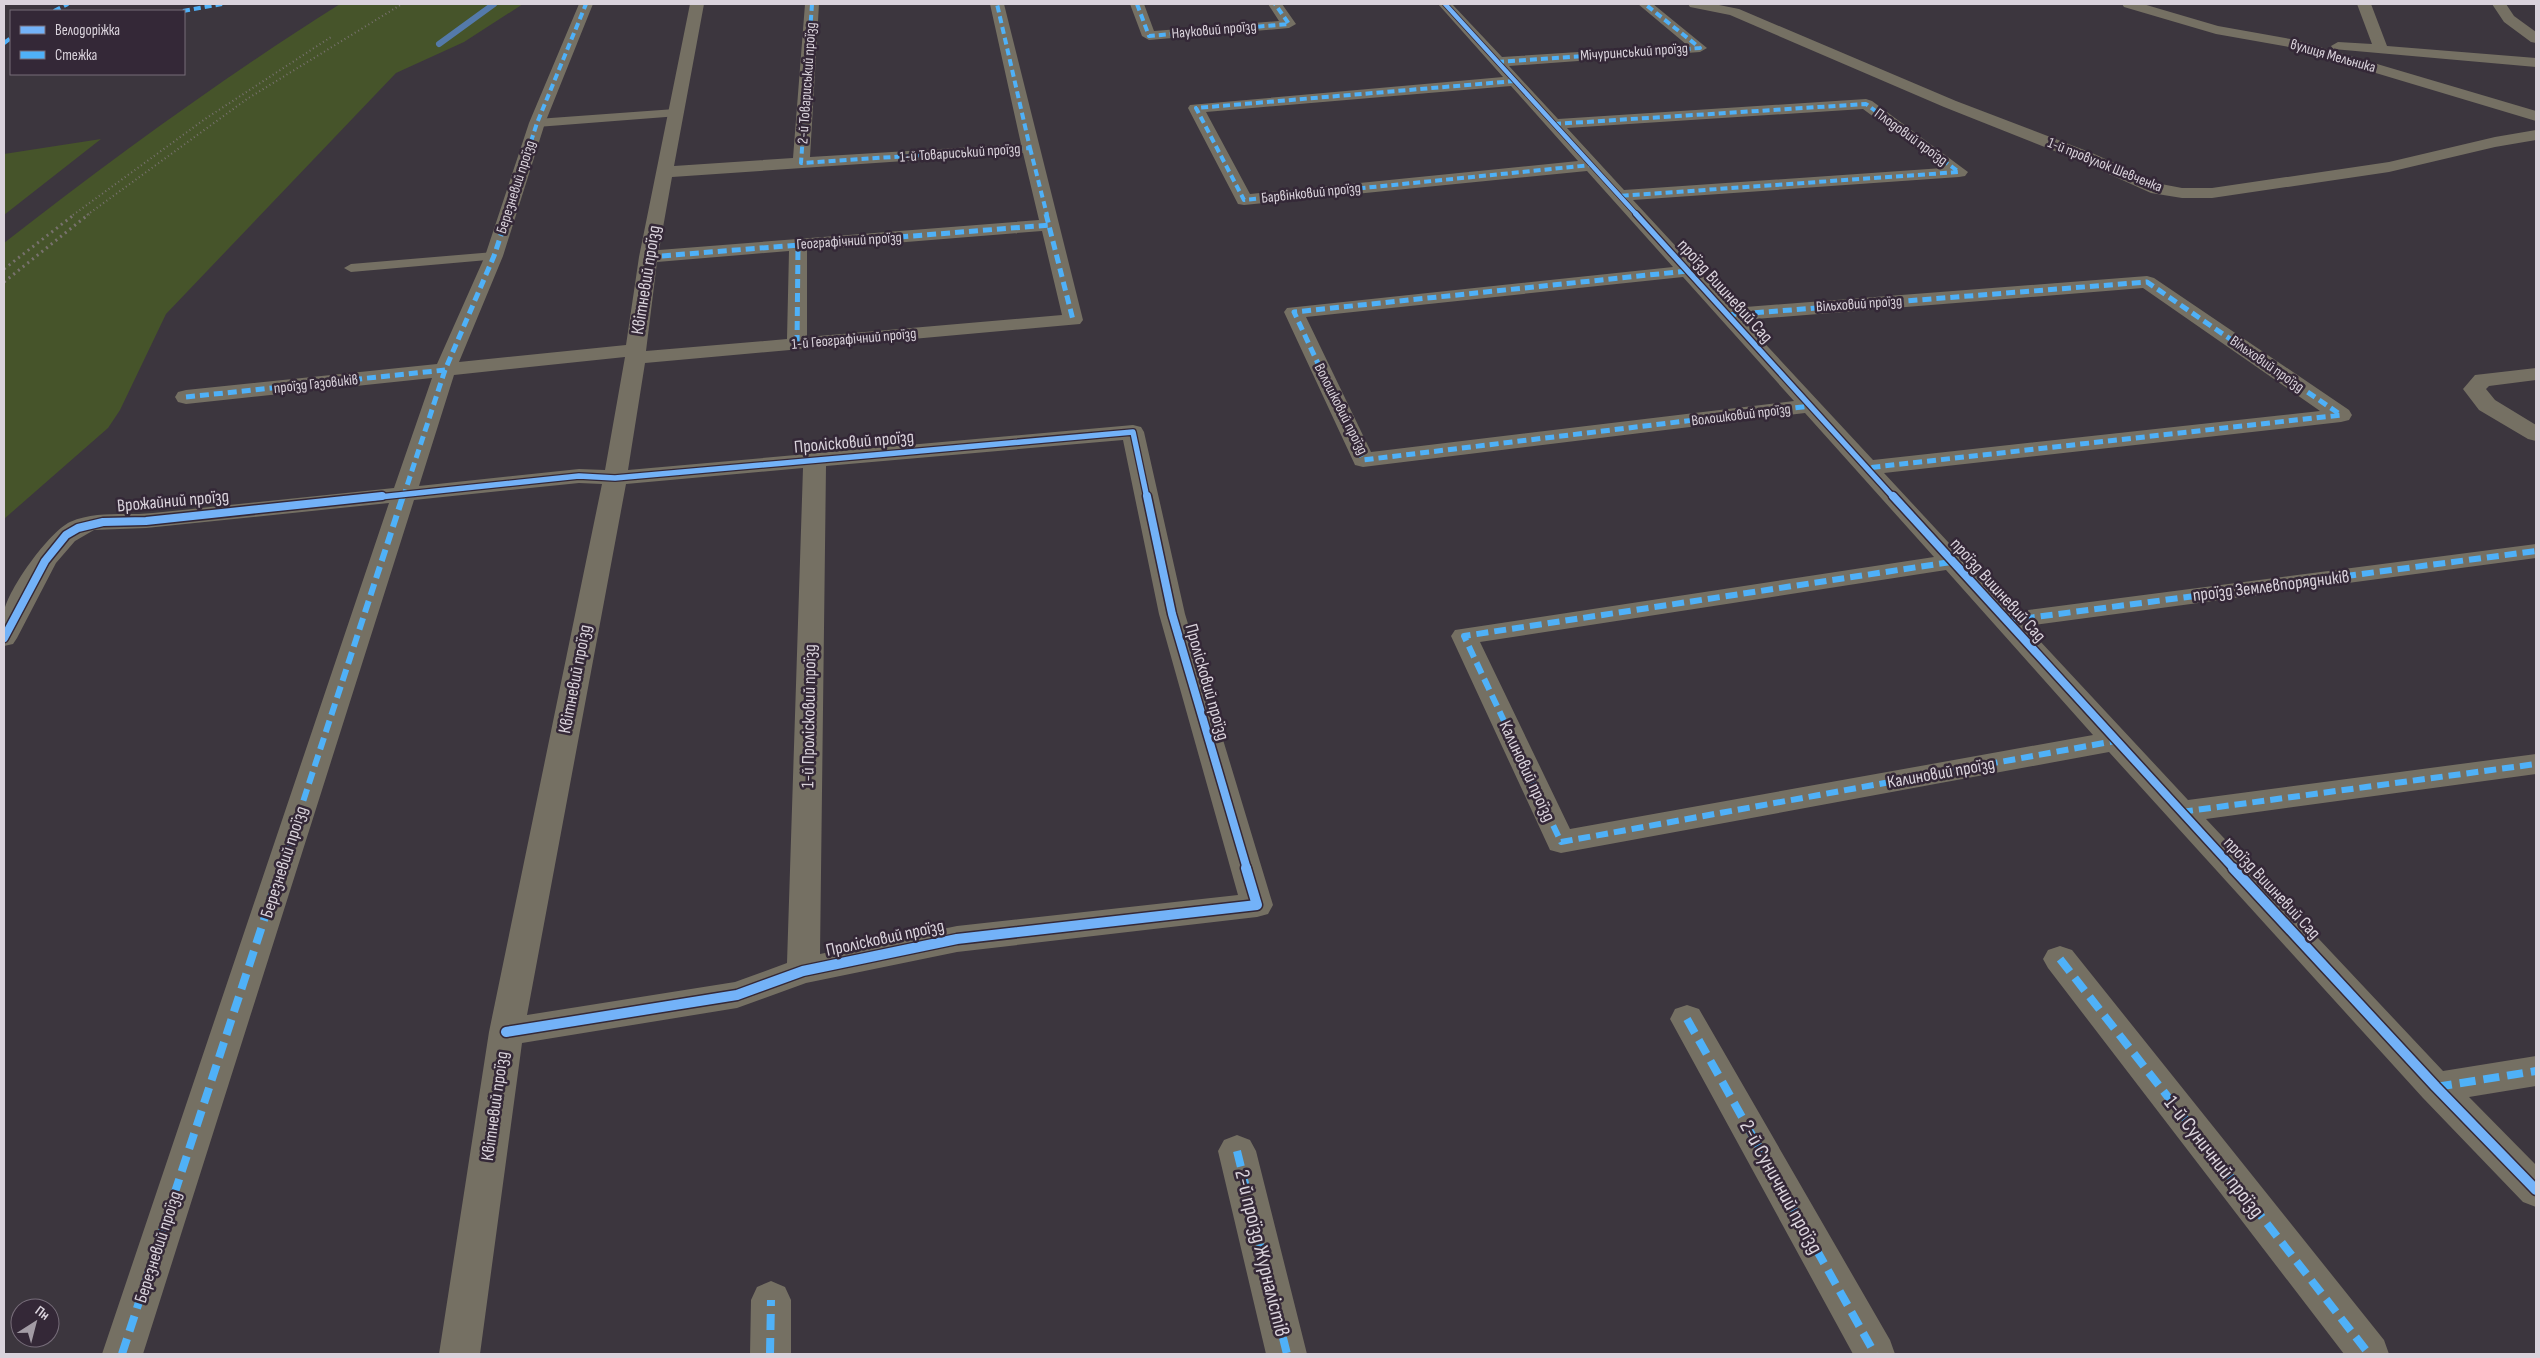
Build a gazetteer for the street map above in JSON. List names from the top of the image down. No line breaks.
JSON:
{"streets":{"street":["Науковий проїзд","Мічуринський проїзд","вулиця Мельника","2-й Товариський проїзд","Плодовий проїзд","1-й Товариський проїзд","1-й провулок Шевченка","Березневий проїзд","Барвінковий проїзд","Географічний проїзд","Квітневий проїзд","проїзд Вишневий Сад","Вільховий проїзд","1-й Географічний проїзд","проїзд Газовиків","Волошковий проїзд","Пролісковий проїзд","Врожайний проїзд","проїзд Землевпорядників","1-й Пролісковий проїзд","Калиновий проїзд","1-й Суничний проїзд","2-й Суничний проїзд","2-й проїзд Журналістів"]},"crossings":[["Мічуринський проїзд","проїзд Вишневий Сад"],["2-й Товариський проїзд","1-й Товариський проїзд"],["Плодовий проїзд","проїзд Вишневий Сад"],["1-й Товариський проїзд","Квітневий проїзд"],["Березневий проїзд","проїзд Газовиків"],["Березневий проїзд","Пролісковий проїзд"],["Березневий проїзд","Врожайний проїзд"],["Барвінковий проїзд","проїзд Вишневий Сад"],["Географічний проїзд","Квітневий проїзд"],["Географічний проїзд","1-й Географічний проїзд"],["Квітневий проїзд","1-й Географічний проїзд"],["Квітневий проїзд","Пролісковий проїзд"],["проїзд Вишневий Сад","Вільховий проїзд"],["проїзд Вишневий Сад","Волошковий проїзд"],["проїзд Вишневий Сад","проїзд Землевпорядників"],["проїзд Вишневий Сад","Калиновий проїзд"],["Пролісковий проїзд","Врожайний проїзд"],["Пролісковий проїзд","1-й Пролісковий проїзд"]],"legend":["Велодоріжка","Стежка"],"north":"top right"}
